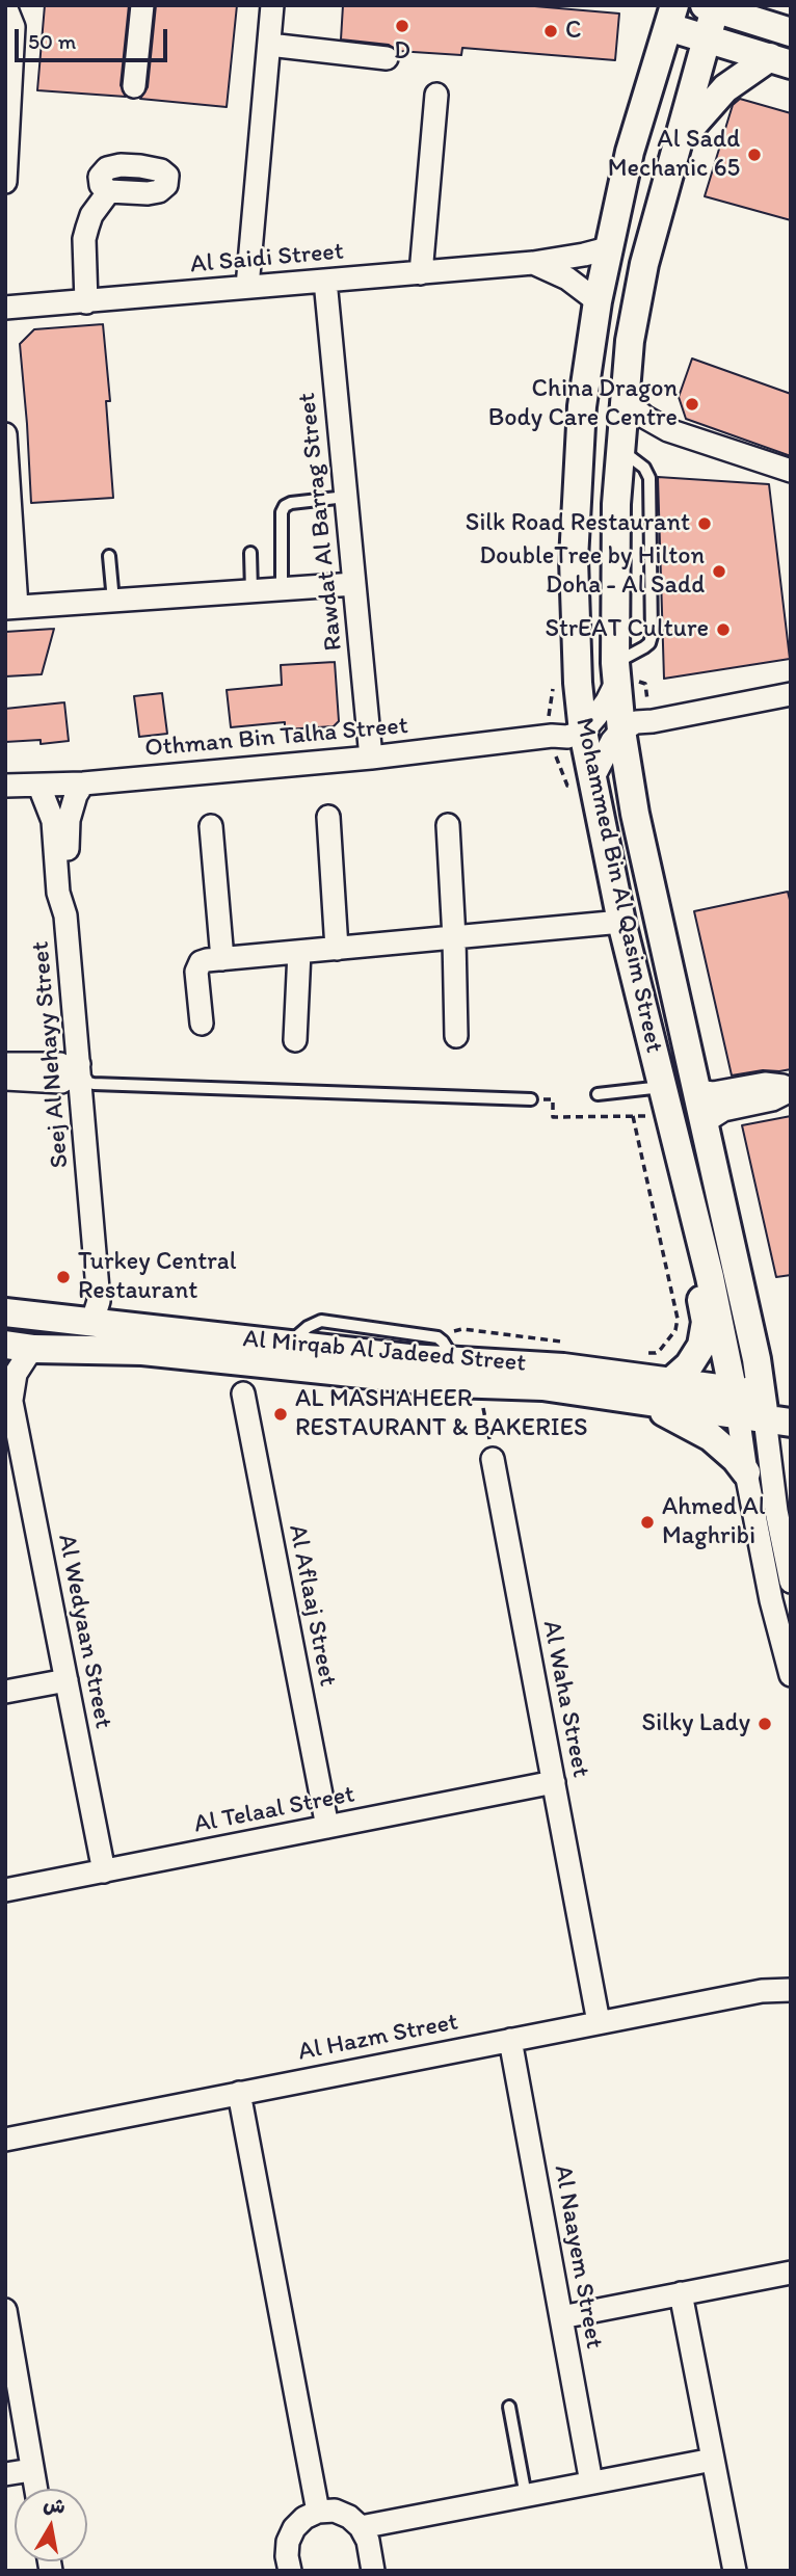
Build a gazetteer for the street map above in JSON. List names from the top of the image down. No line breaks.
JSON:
{"streets":{"street":["Al Saidi Street","Rawdat Al Barrag Street","Othman Bin Talha Street","Mohammed Bin Al Qasim Street","Seej Al Nehayy Street","Al Mirqab Al Jadeed Street","Al Aflaaj Street","Al Wedyaan Street","Al Waha Street","Al Telaal Street","Al Hazm Street","Al Naayem Street"]},"crossings":[["Al Saidi Street","Rawdat Al Barrag Street"],["Al Saidi Street","Mohammed Bin Al Qasim Street"],["Rawdat Al Barrag Street","Othman Bin Talha Street"],["Othman Bin Talha Street","Mohammed Bin Al Qasim Street"],["Othman Bin Talha Street","Seej Al Nehayy Street"],["Mohammed Bin Al Qasim Street","Al Mirqab Al Jadeed Street"],["Seej Al Nehayy Street","Al Mirqab Al Jadeed Street"],["Al Mirqab Al Jadeed Street","Al Wedyaan Street"],["Al Aflaaj Street","Al Telaal Street"],["Al Wedyaan Street","Al Telaal Street"],["Al Waha Street","Al Telaal Street"],["Al Waha Street","Al Hazm Street"],["Al Hazm Street","Al Naayem Street"]],"places":["D","C","Al Sadd Mechanic 65","China Dragon Body Care Centre","Silk Road Restaurant","DoubleTree by Hilton Doha - Al Sadd","StrEAT Culture","Turkey Central Restaurant","AL MASHAHEER RESTAURANT & BAKERIES","Ahmed Al Maghribi","Silky Lady"],"scale_bar":"50 m","north":"top"}
